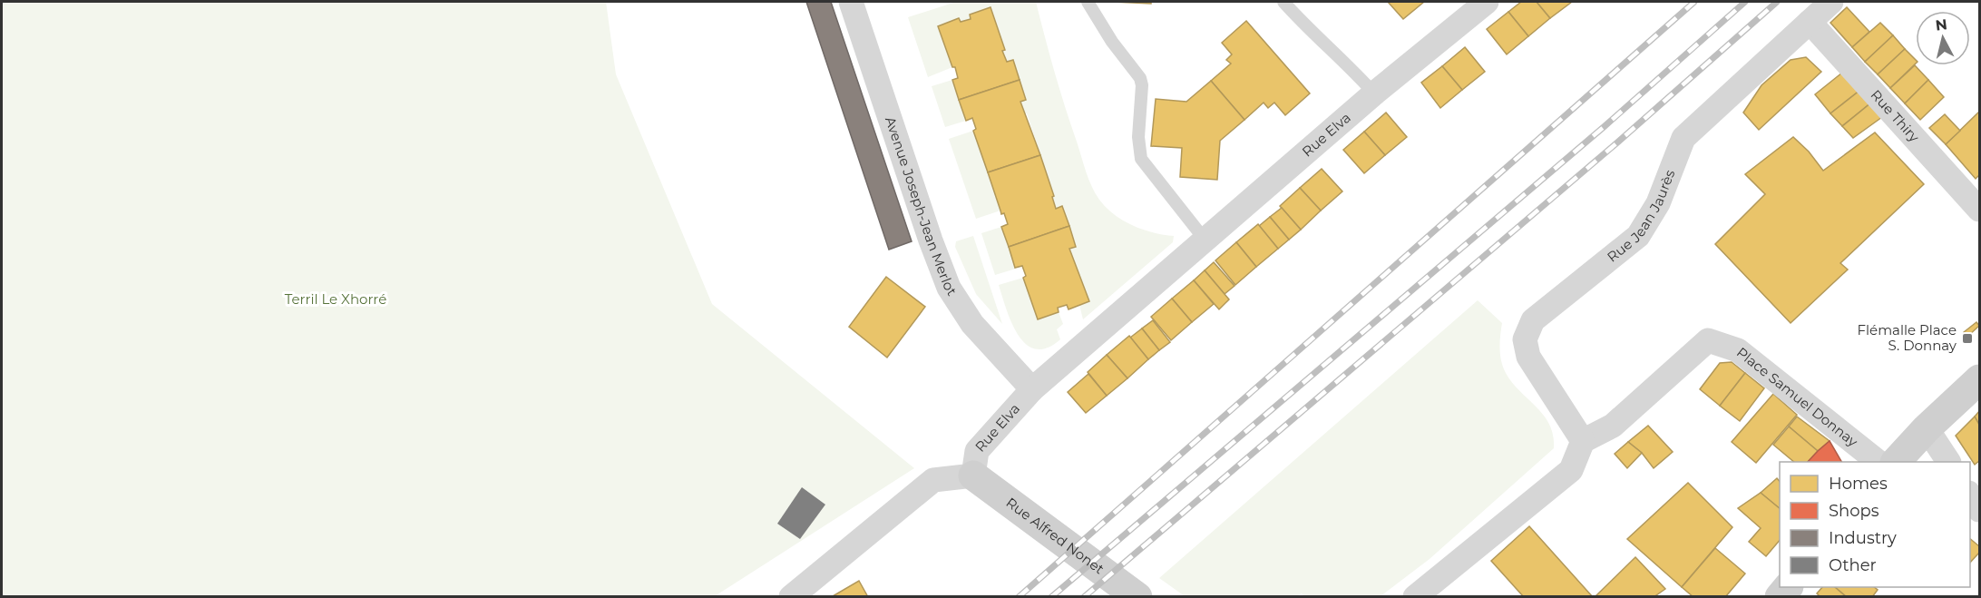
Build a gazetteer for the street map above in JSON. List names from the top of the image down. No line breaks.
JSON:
{"streets":{"street":["Rue Thiry","Rue Elva","Avenue Joseph-Jean Merlot","Rue Jean Jaurès","Place Samuel Donnay","Rue Alfred Nonet"]},"crossings":[["Rue Thiry","Rue Jean Jaurès"],["Rue Elva","Avenue Joseph-Jean Merlot"],["Rue Elva","Rue Alfred Nonet"],["Rue Jean Jaurès","Place Samuel Donnay"]],"parks":["Terril Le Xhorré"],"places":{"transit":["Flémalle Place S. Donnay"]},"legend":["Homes","Shops","Industry","Other"],"north":"top"}
